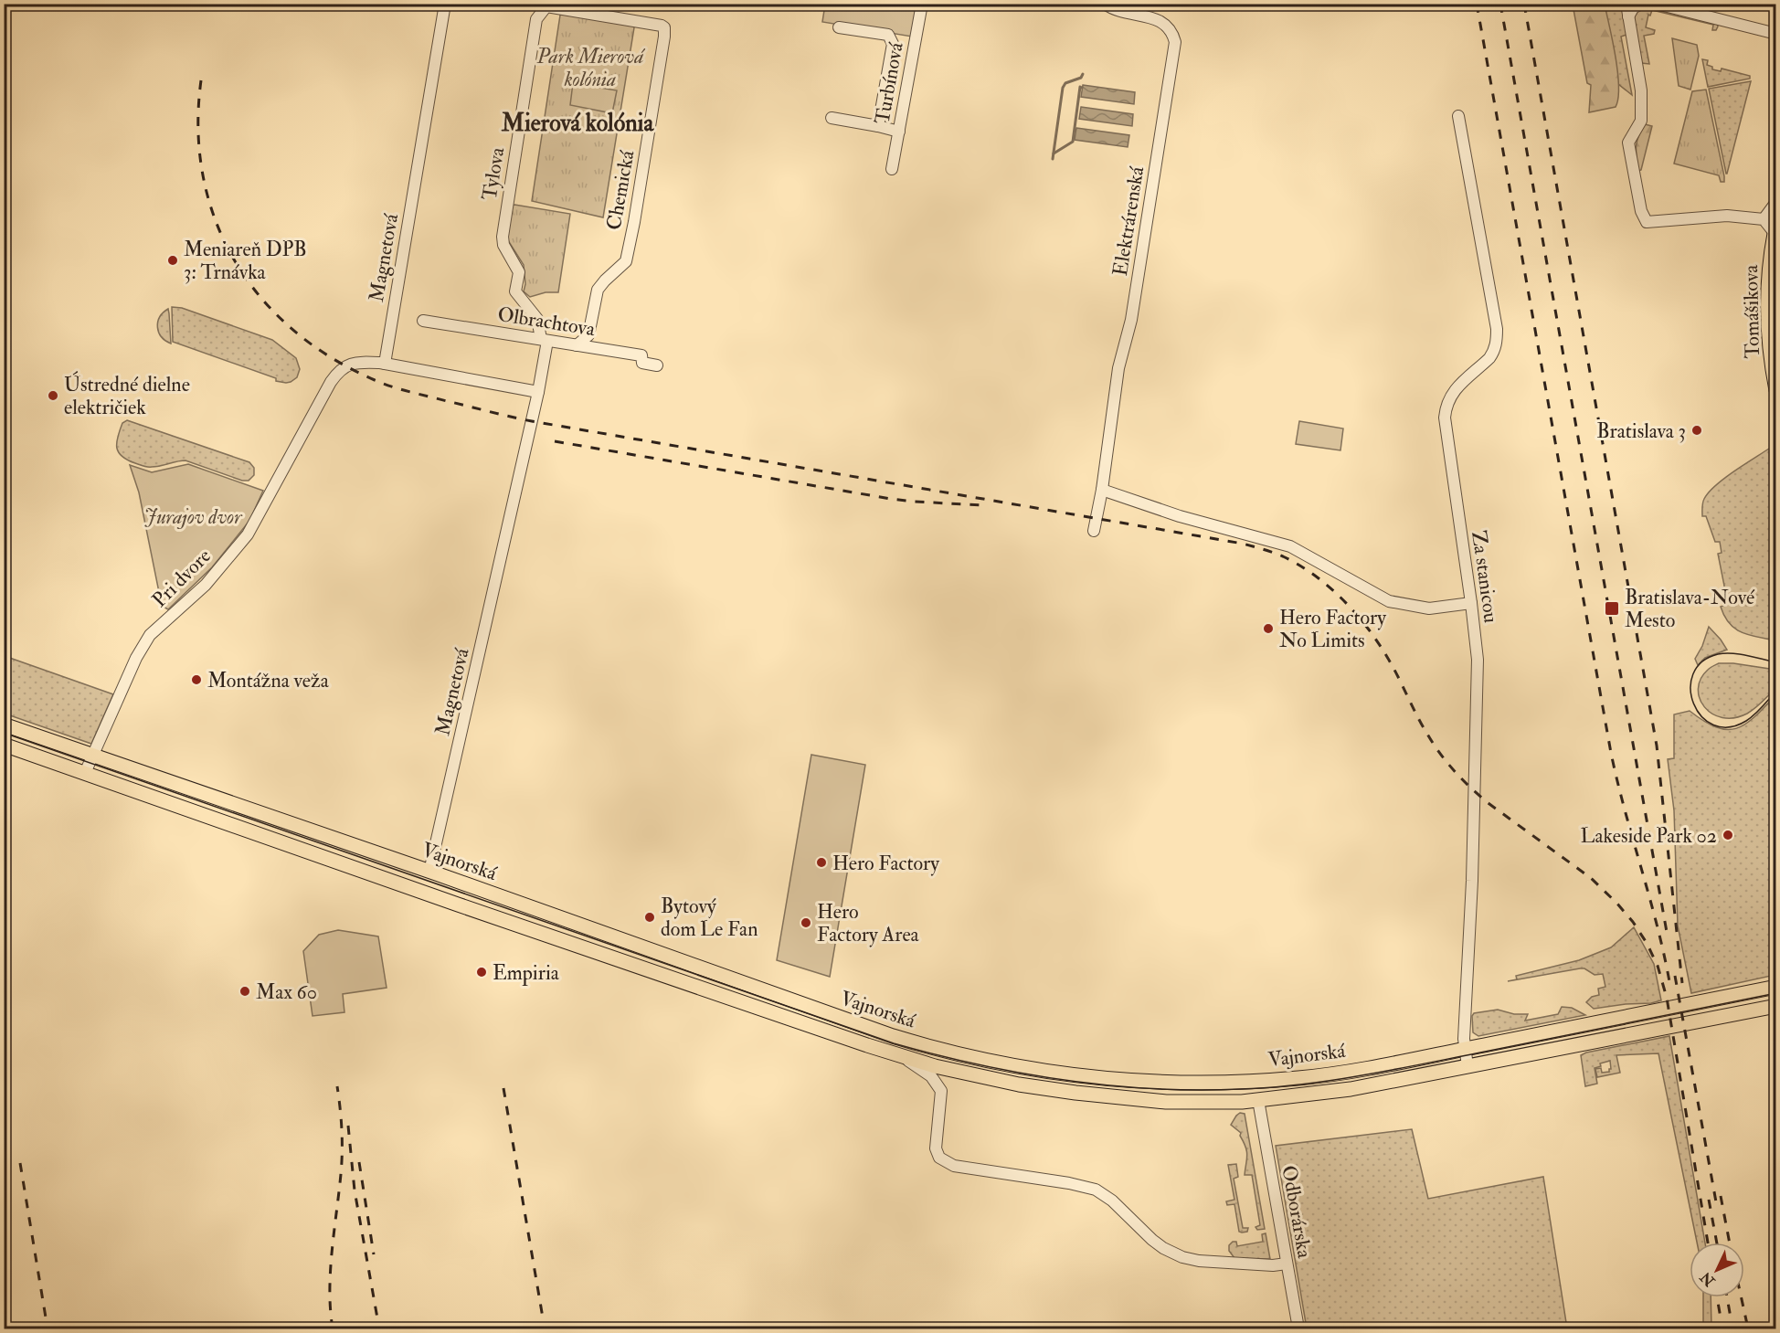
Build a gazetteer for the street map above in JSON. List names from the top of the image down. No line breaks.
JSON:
{"streets":{"main road":["Tomášikova","Vajnorská"],"street":["Turbínová","Tylova","Chemická","Elektrárenská","Magnetová","Olbrachtova","Za stanicou","Pri dvore","Odborárska"]},"crossings":[["Tylova","Chemická"],["Tylova","Magnetová"],["Tylova","Olbrachtova"],["Chemická","Olbrachtova"],["Magnetová","Olbrachtova"],["Magnetová","Pri dvore"],["Magnetová","Vajnorská"],["Za stanicou","Vajnorská"],["Pri dvore","Vajnorská"],["Vajnorská","Odborárska"]],"districts":["Mierová kolónia"],"parks":["Park Mierová kolónia","Jurajov dvor"],"places":{"other":["Meniareň DPB 3: Trnávka","Ústredné dielne električiek","Bratislava 3","Hero Factory No Limits","Montážna veža","Lakeside Park 02","Hero Factory","Bytový dom Le Fan","Hero Factory Area","Empiria","Max 60"],"transit":["Bratislava-Nové Mesto"]},"north":"bottom left"}
